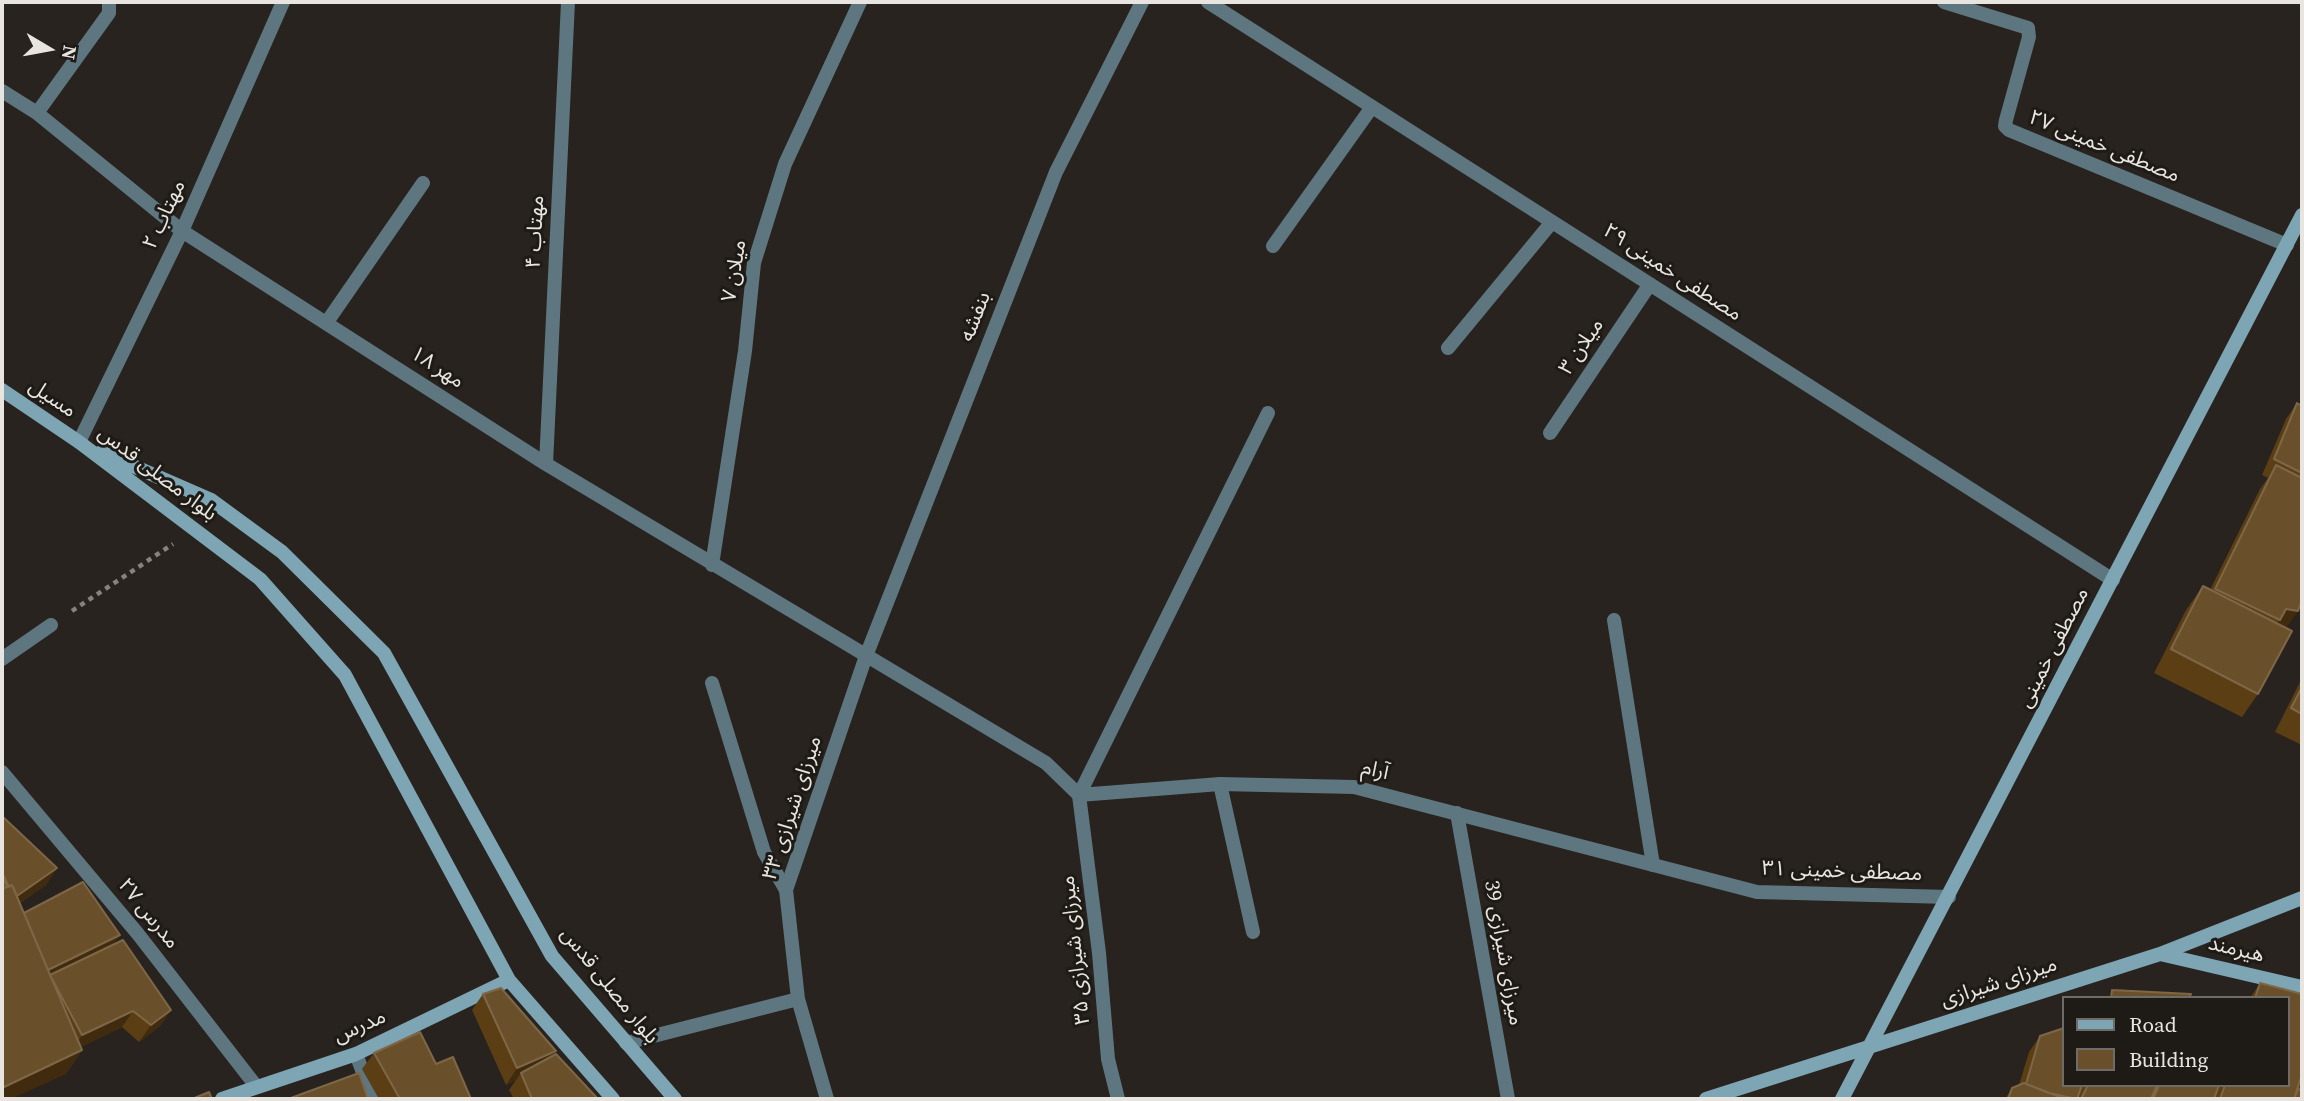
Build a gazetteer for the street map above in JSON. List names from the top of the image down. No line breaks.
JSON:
{"streets":{"main road":["مسیل","بلوار مصلی قدس","مصطفی خمینی","هیرمند","میرزای شیرازی","مدرس"],"street":["مصطفی خمینی ۲۷","مهتاب ۲","مهتاب ۴","میلان ۷","مصطفی خمینی ۲۹","بنفشه","میلان ۳","مهر ۱۸","آرام","میرزای شیرازی ۳۳","مصطفی خمینی ۳۱","مدرس ۲۷","میرزای شیرازی ۳۵","میرزای شیرازی 39"]},"crossings":[["مصطفی خمینی ۲۷","مصطفی خمینی"],["مهتاب ۲","مهر ۱۸"],["مهتاب ۲","مسیل"],["مهتاب ۲","بلوار مصلی قدس"],["مهتاب ۴","مهر ۱۸"],["میلان ۷","مهر ۱۸"],["مصطفی خمینی ۲۹","میلان ۳"],["مصطفی خمینی ۲۹","مصطفی خمینی"],["بنفشه","مهر ۱۸"],["بنفشه","میرزای شیرازی ۳۳"],["مهر ۱۸","آرام"],["مهر ۱۸","میرزای شیرازی ۳۳"],["مهر ۱۸","میرزای شیرازی ۳۵"],["مسیل","بلوار مصلی قدس"],["بلوار مصلی قدس","مدرس"],["مصطفی خمینی","مصطفی خمینی ۳۱"],["مصطفی خمینی","میرزای شیرازی"],["آرام","مصطفی خمینی ۳۱"],["آرام","میرزای شیرازی ۳۵"],["آرام","میرزای شیرازی 39"],["مدرس ۲۷","مدرس"],["هیرمند","میرزای شیرازی"]],"legend":["Road","Building"],"north":"right"}
